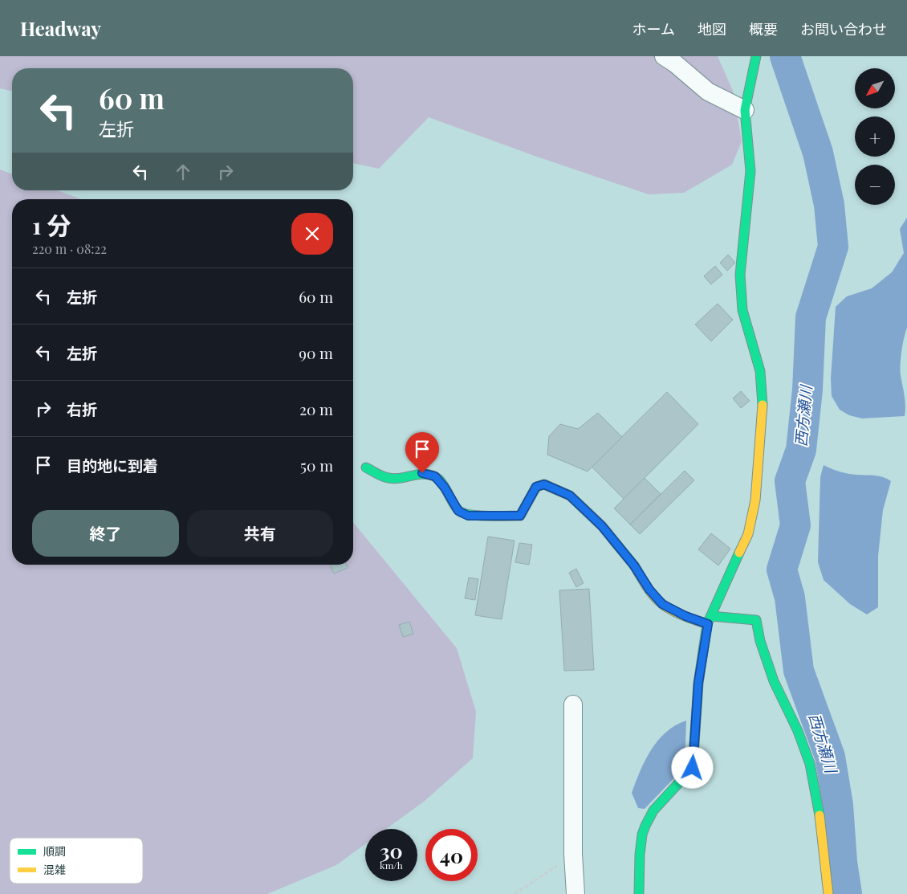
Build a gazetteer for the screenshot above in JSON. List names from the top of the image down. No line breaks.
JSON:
{"water":["西方瀬川"],"legend":["順調","混雑"],"north":"bottom left","page":{"header":"Headway","nav":["ホーム","地図","概要","お問い合わせ"],"map_buttons":["+","−"],"turn":["60 m","左折"],"heading":["1 分","220 m · 08:22"],"list":[{"name":"左折","value":"60 m"},{"name":"左折","value":"90 m"},{"name":"右折","value":"20 m"},{"name":"目的地に到着","value":"50 m"}],"buttons":["終了","共有"],"speed":"30 km/h","limit":"40"}}
